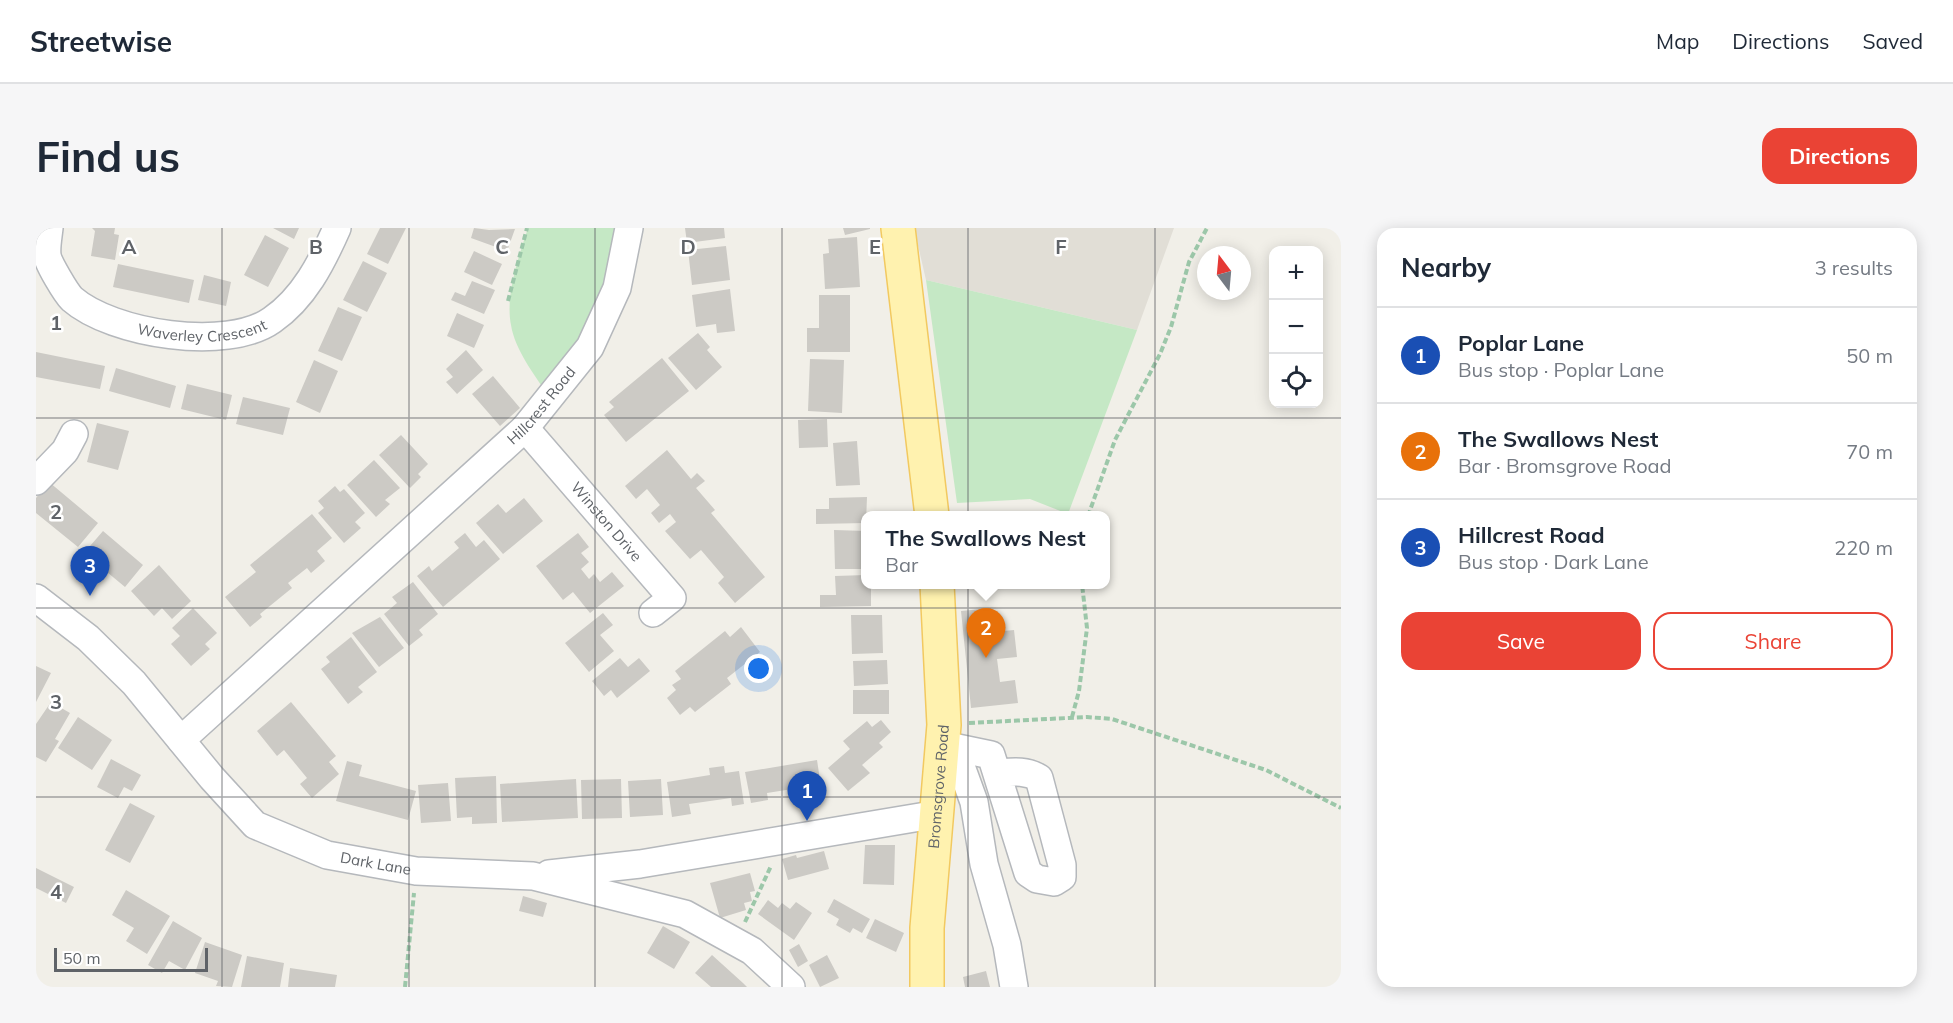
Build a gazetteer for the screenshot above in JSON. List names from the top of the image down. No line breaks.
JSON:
{"streets":{"main road":["Bromsgrove Road"],"street":["Waverley Crescent","Hillcrest Road","Winston Drive","Dark Lane"]},"crossings":[["Hillcrest Road","Winston Drive"],["Hillcrest Road","Dark Lane"]],"scale_bar":"50 m","north":"top","page":{"header":"Streetwise","nav":["Map","Directions","Saved"],"buttons":["Directions",["Save","Share"]],"title":"Find us","heading":["Nearby","3 results"],"map_buttons":["+","−"],"list":[{"mark":"1","name":"Poplar Lane","note":"Bus stop · Poplar Lane","value":"50 m"},{"mark":"2","name":"The Swallows Nest","note":"Bar · Bromsgrove Road","value":"70 m"},{"mark":"3","name":"Hillcrest Road","note":"Bus stop · Dark Lane","value":"220 m"}],"popup":["The Swallows Nest","Bar"],"pins":["3","2","1"],"scale":"50 m"},"grid":{"columns":["A","B","C","D","E","F"],"rows":["1","2","3","4"]}}
